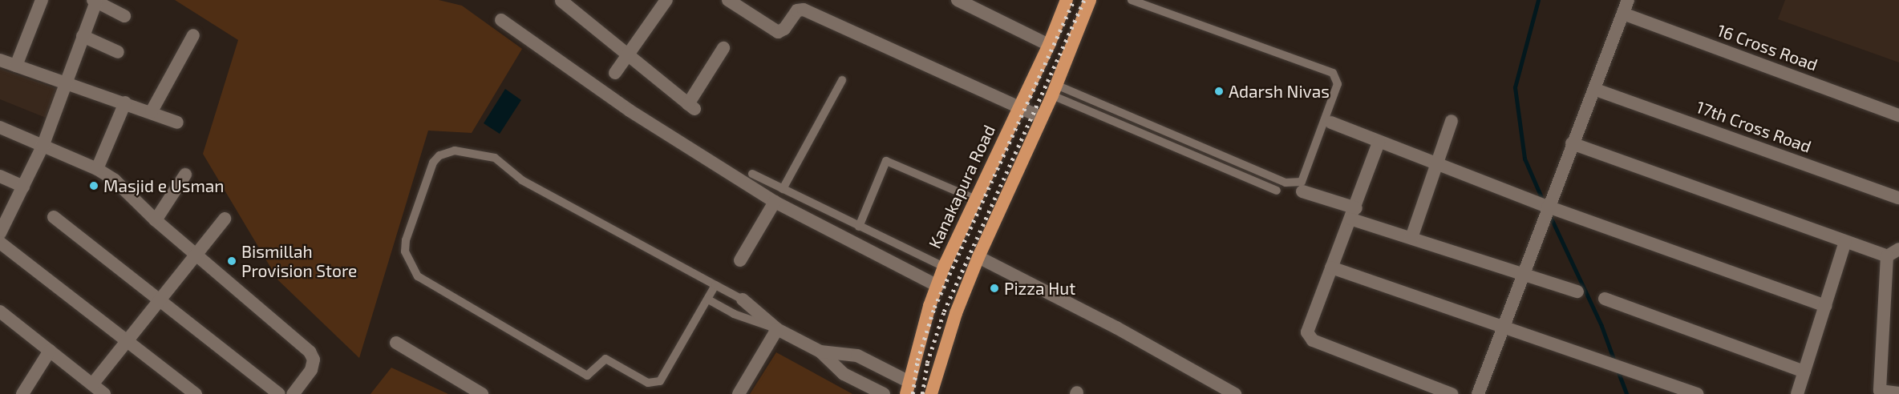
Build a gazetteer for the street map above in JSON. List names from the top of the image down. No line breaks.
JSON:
{"streets":{"highway":["Kanakapura Road"],"street":["16 Cross Road","17th Cross Road"]},"places":["Adarsh Nivas","Masjid e Usman","Bismillah Provision Store","Pizza Hut"]}
